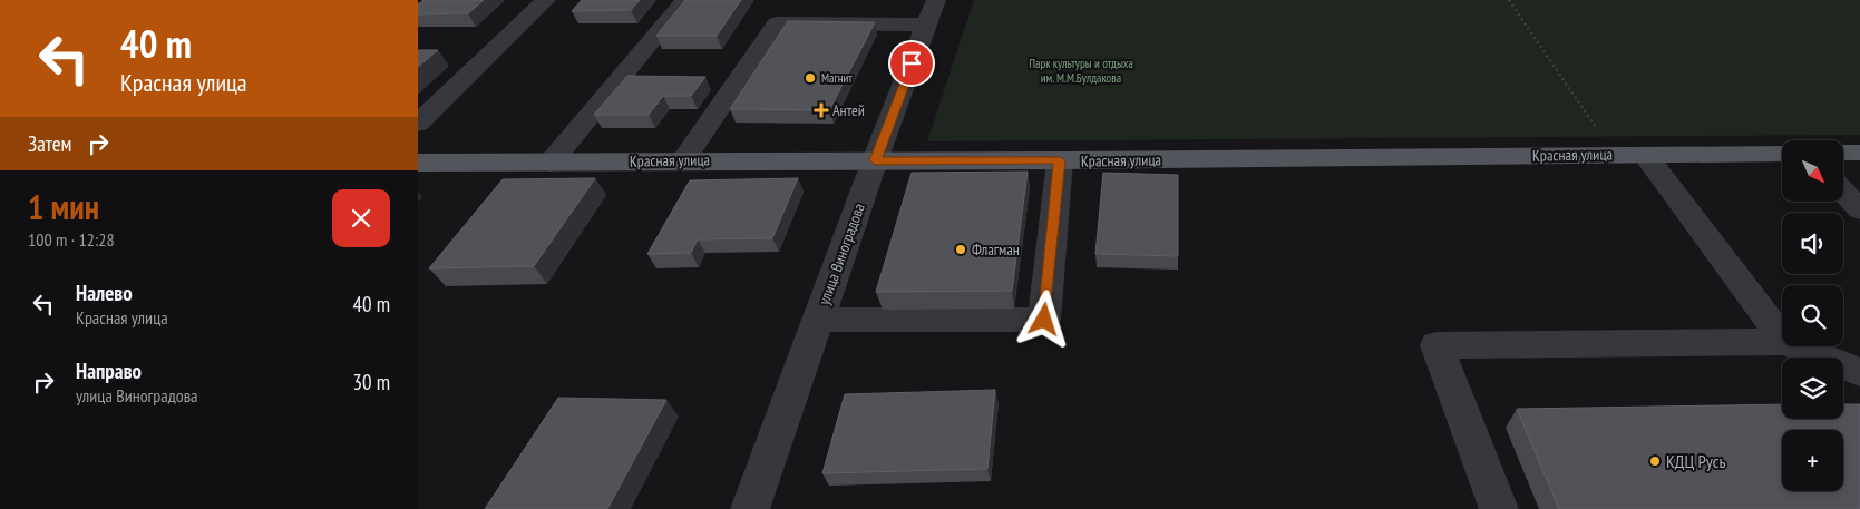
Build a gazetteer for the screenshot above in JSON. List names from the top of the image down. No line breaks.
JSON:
{"streets":{"main road":["Красная улица"],"street":["улица Виноградова"]},"crossings":[["Красная улица","улица Виноградова"]],"parks":["Парк культуры и отдыха им. М.М.Булдакова"],"places":{"other":["Магнит","Флагман","КДЦ Русь"],"health":["Антей"]},"north":"bottom right","page":{"turn":["40 m","Красная улица"],"then":"Затем","map_buttons":"+","heading":["1 мин","100 m · 12:28"],"list":[{"name":"Налево","note":"Красная улица","value":"40 m"},{"name":"Направо","note":"улица Виноградова","value":"30 m"}]}}
